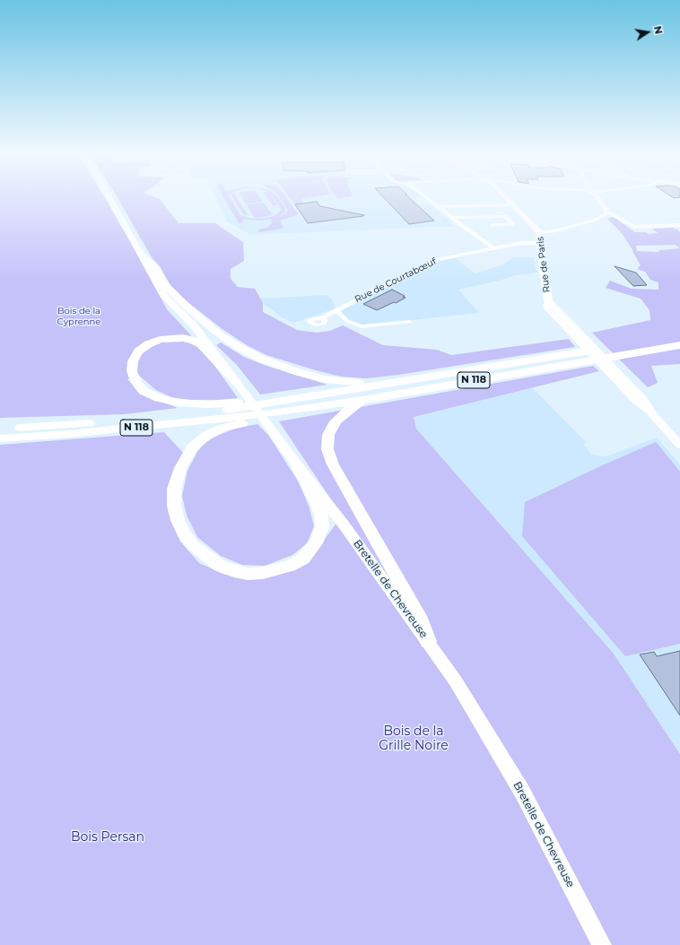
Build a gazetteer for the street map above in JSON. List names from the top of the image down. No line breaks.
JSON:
{"streets":{"highway":["N 118"],"main road":["Rue de Paris","Bretelle de Chevreuse"],"street":["Rue de Courtabœuf"]},"parks":["Bois de la Cyprenne","Bois de la Grille Noire","Bois Persan"],"north":"right"}
